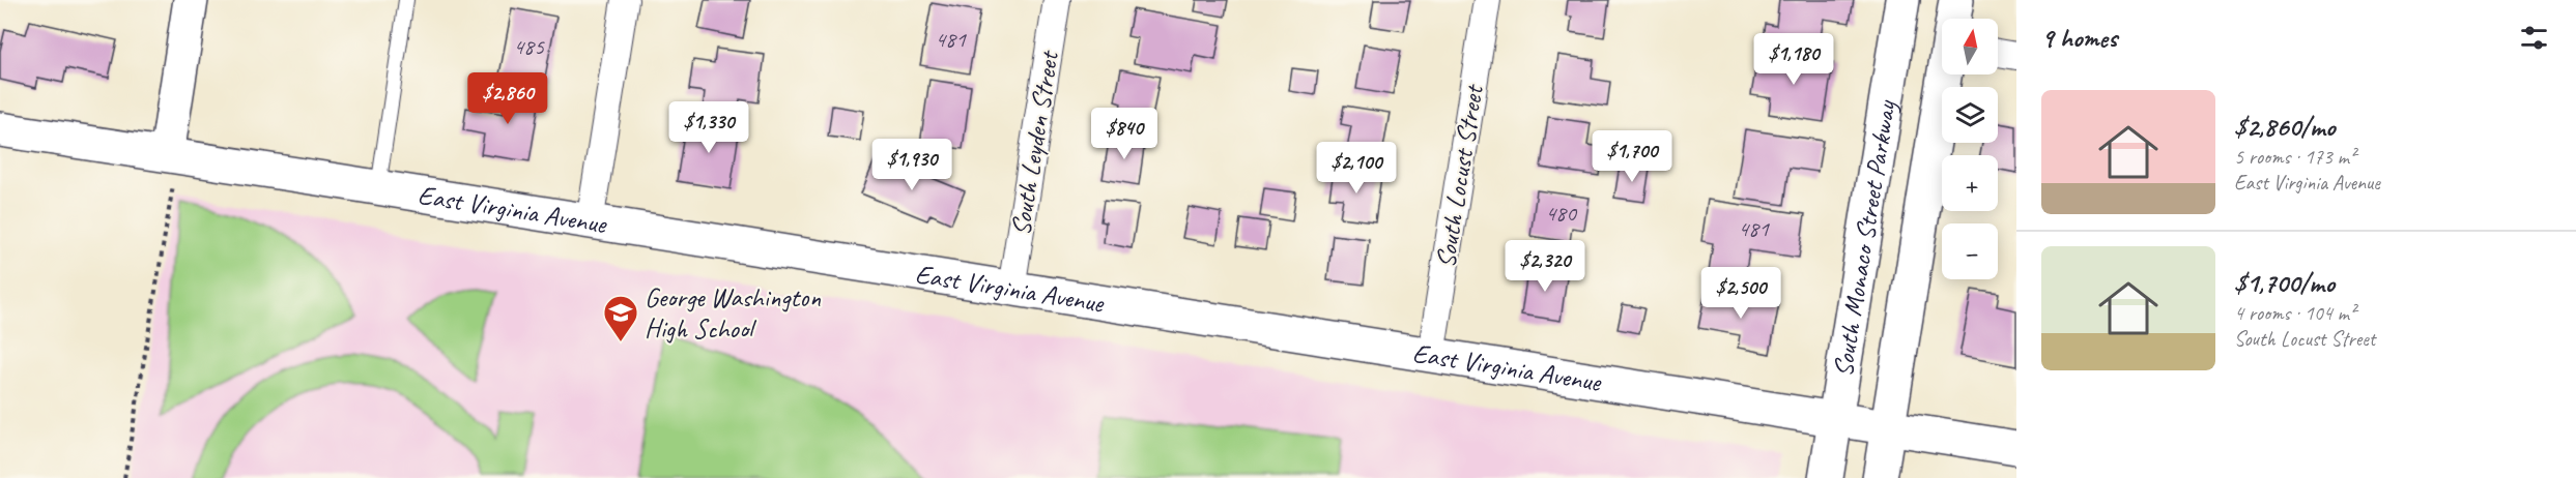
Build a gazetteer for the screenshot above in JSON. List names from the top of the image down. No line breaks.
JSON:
{"streets":{"street":["South Leyden Street","South Locust Street","East Virginia Avenue","South Monaco Street Parkway"]},"crossings":[["South Leyden Street","East Virginia Avenue"],["South Locust Street","East Virginia Avenue"],["East Virginia Avenue","South Monaco Street Parkway"]],"places":{"school or university":["George Washington High School"]},"house_numbers":["481","485","480","481"],"north":"top","page":{"heading":"9 homes","map_buttons":["+","−"],"price":["$1,180","$2,860","$1,330","$840","$1,700","$1,930","$2,100","$2,320","$2,500"],"list":[{"name":"$2,860/mo","note":"5 rooms · 173 m² · East Virginia Avenue"},{"name":"$1,700/mo","note":"4 rooms · 104 m² · South Locust Street"}]}}
